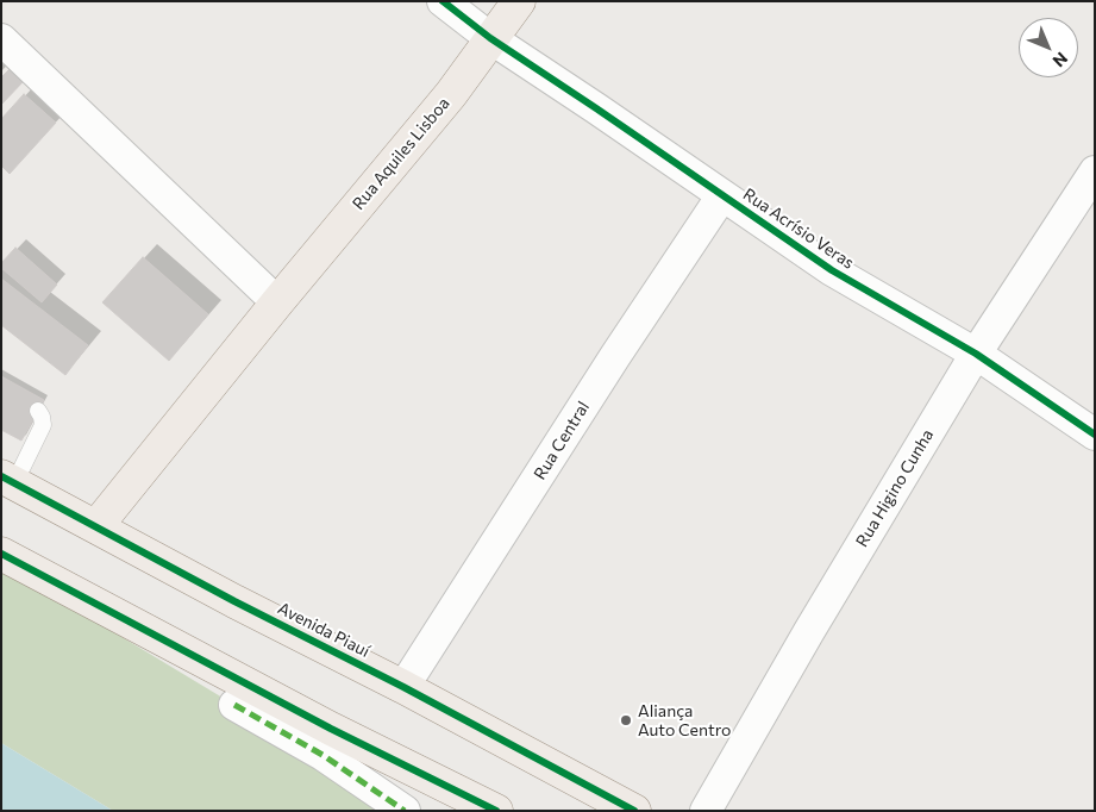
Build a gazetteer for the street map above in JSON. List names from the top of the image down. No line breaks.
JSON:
{"streets":{"main road":["Rua Aquiles Lisboa","Avenida Piauí"],"street":["Rua Acrísio Veras","Rua Central","Rua Higino Cunha"]},"crossings":[["Rua Aquiles Lisboa","Rua Acrísio Veras"],["Rua Aquiles Lisboa","Avenida Piauí"],["Rua Acrísio Veras","Rua Central"],["Rua Acrísio Veras","Rua Higino Cunha"],["Rua Central","Avenida Piauí"]],"places":["Aliança Auto Centro"],"north":"bottom right"}
